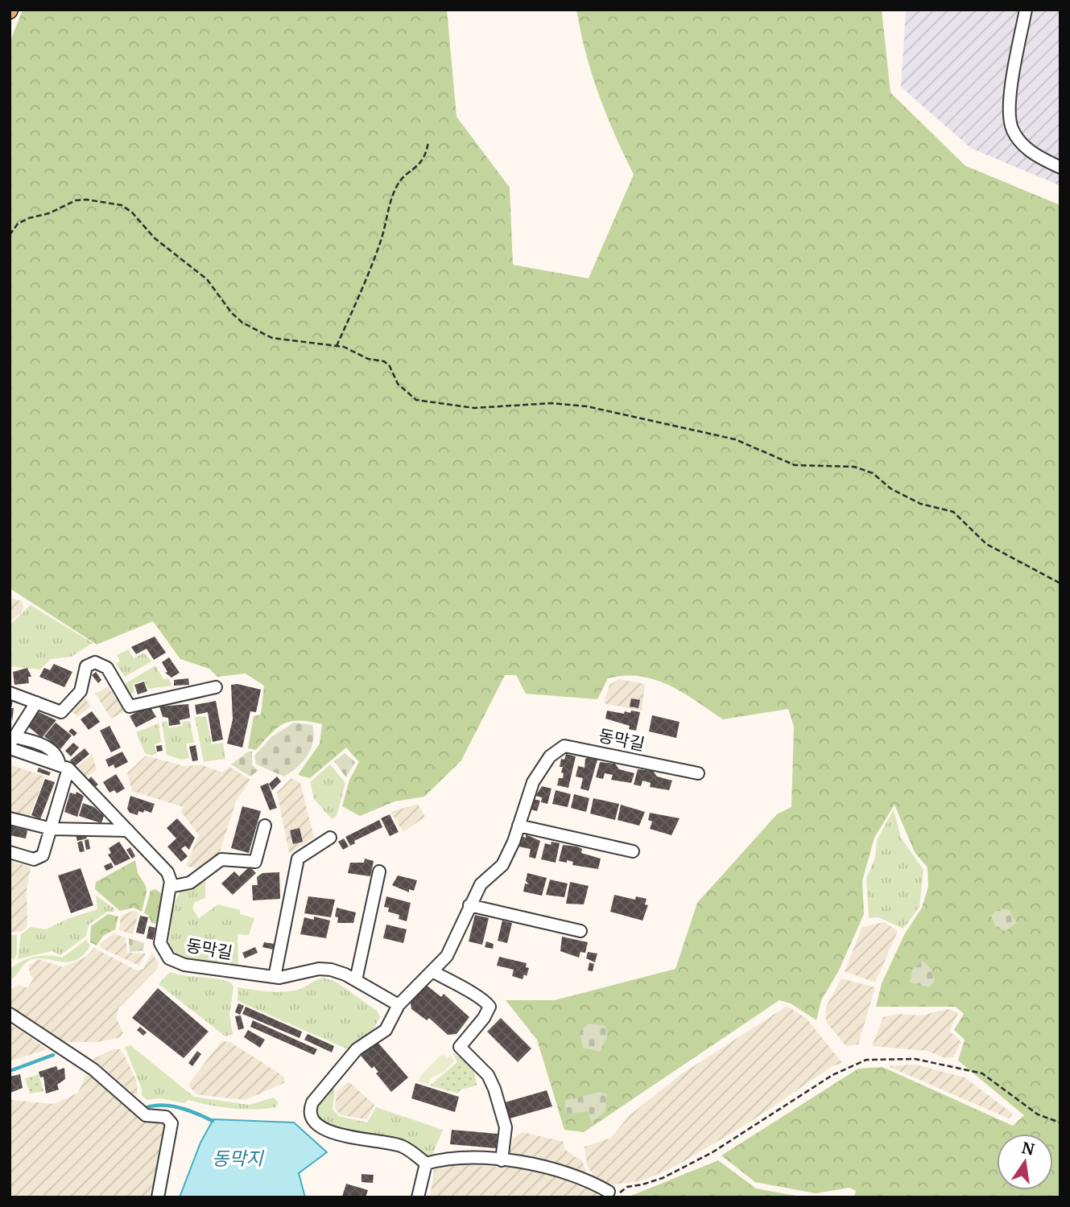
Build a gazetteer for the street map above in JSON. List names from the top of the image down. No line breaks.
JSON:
{"streets":{"street":["동막길"]},"water":["동막지"],"north":"top"}
